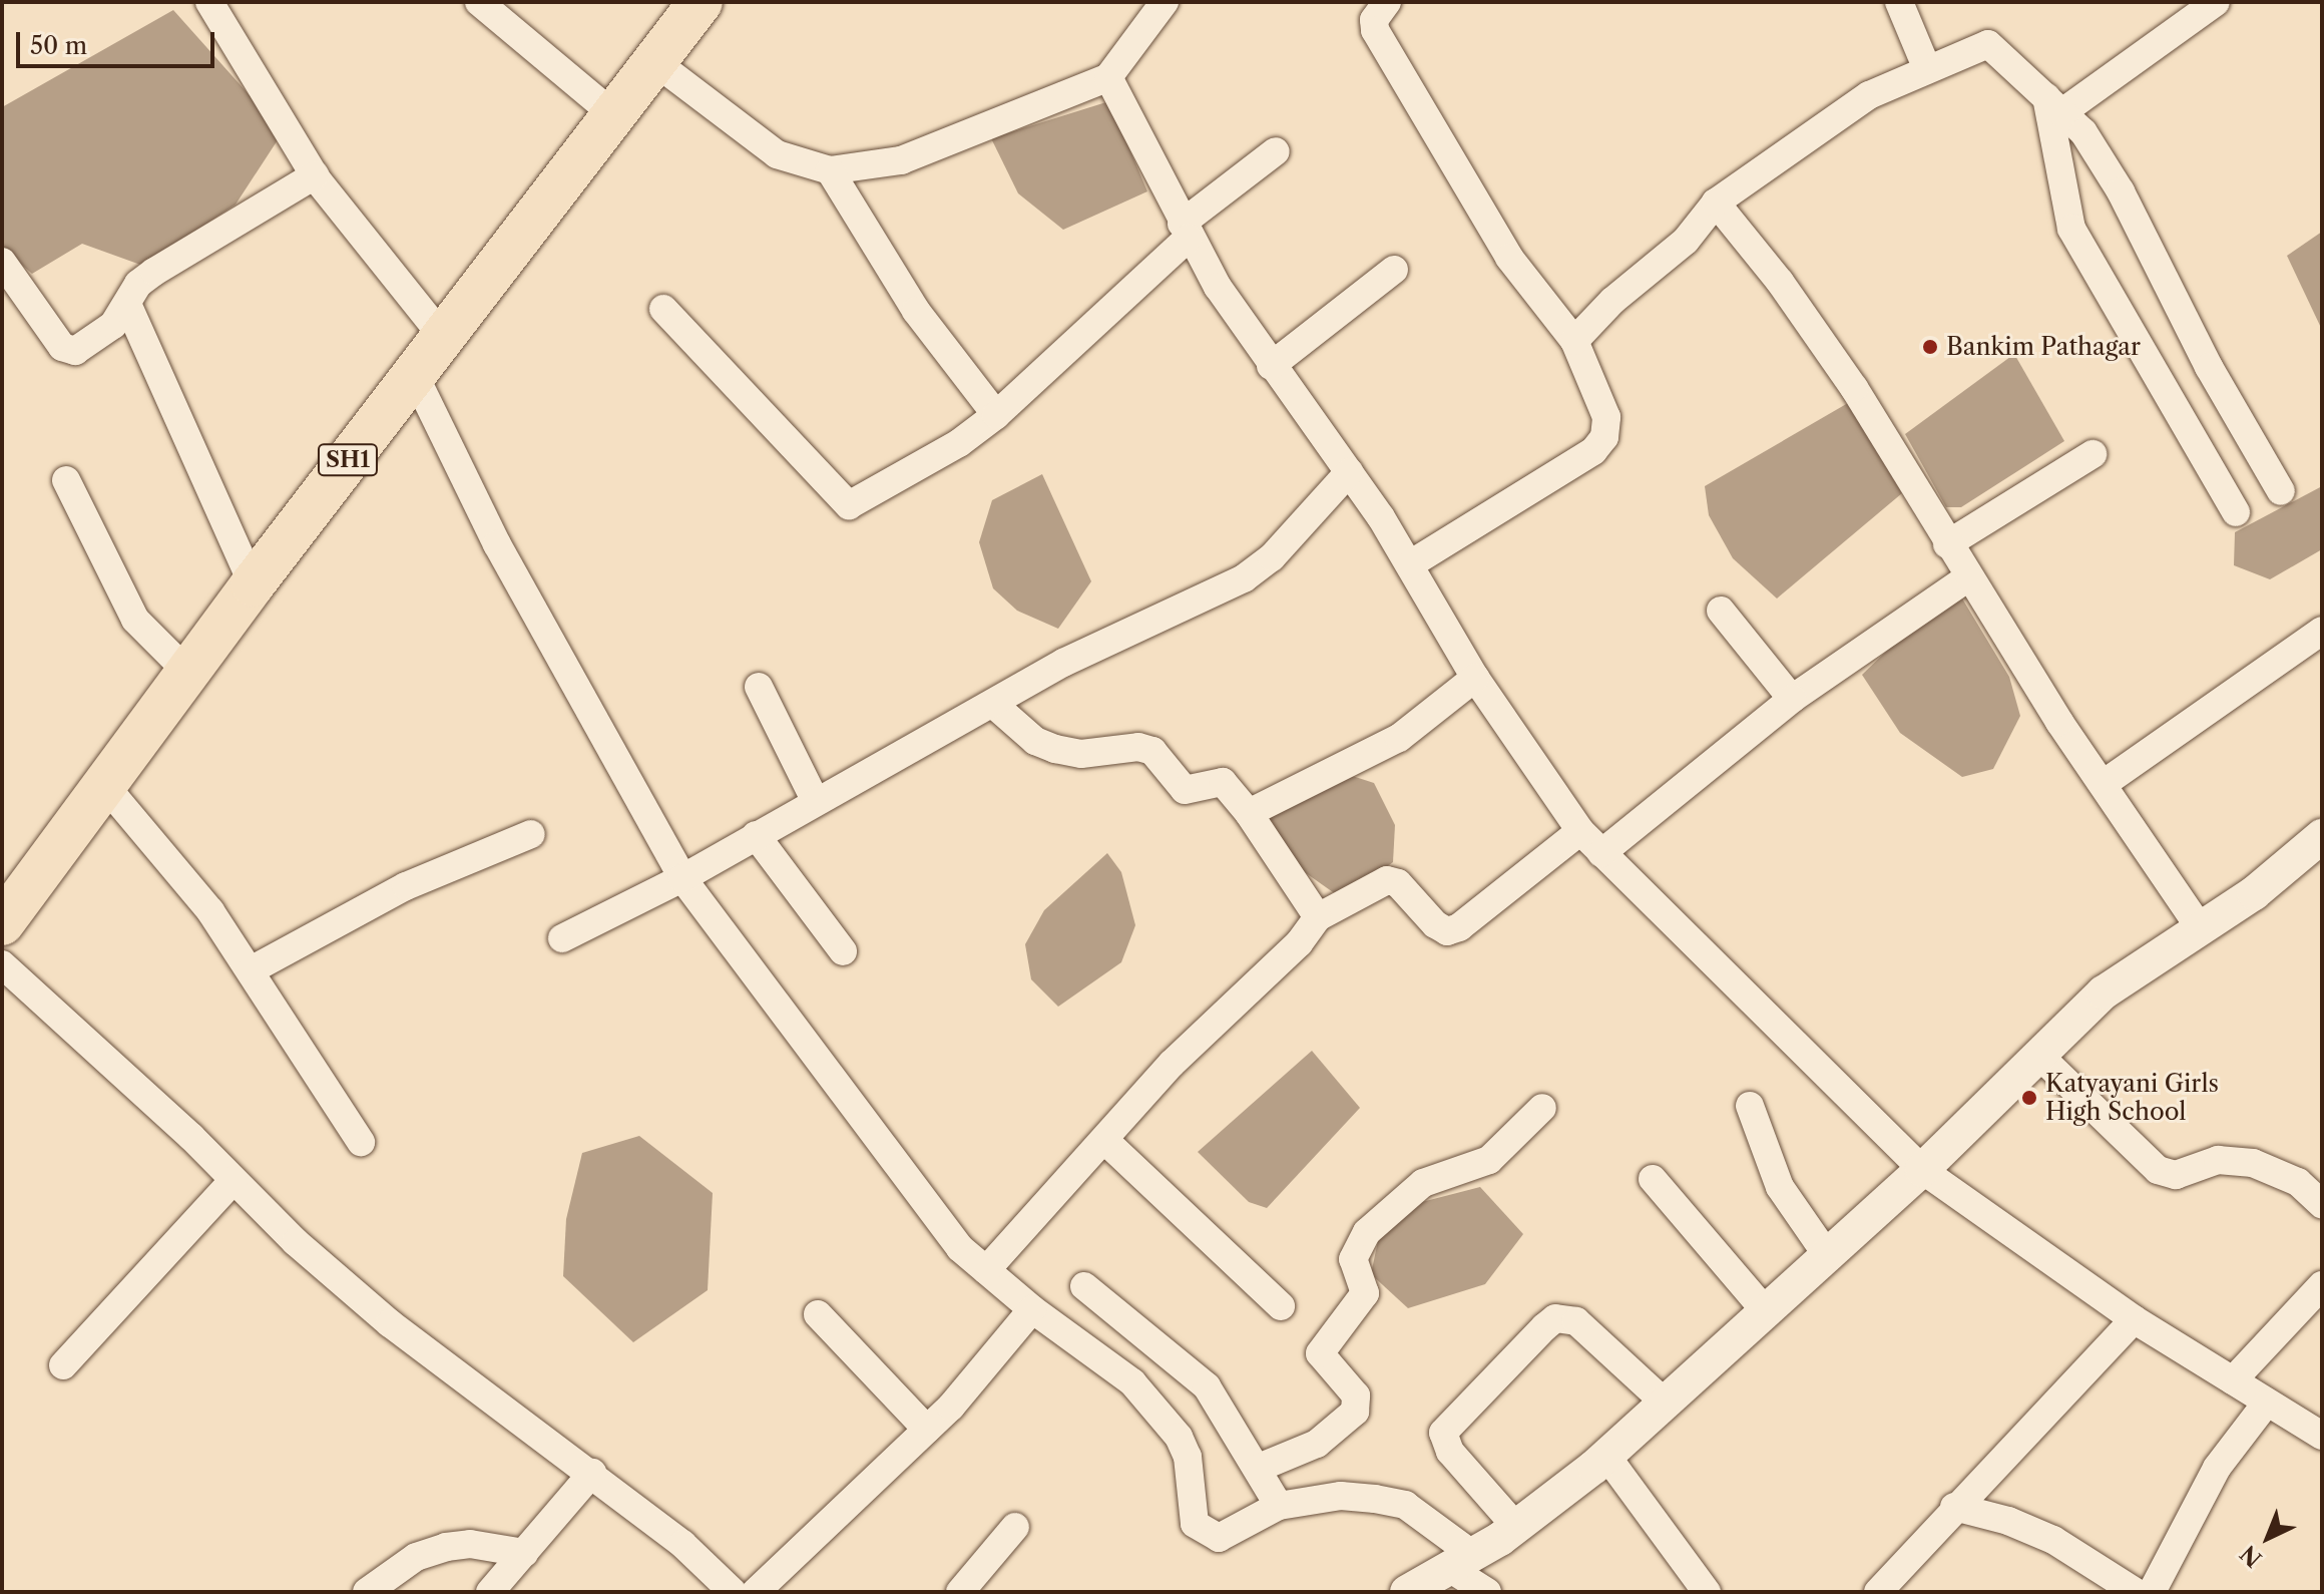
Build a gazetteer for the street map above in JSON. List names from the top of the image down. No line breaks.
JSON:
{"streets":{"main road":["SH1"]},"places":["Bankim Pathagar","Katyayani Girls High School"],"scale_bar":"50 m","north":"bottom left"}
